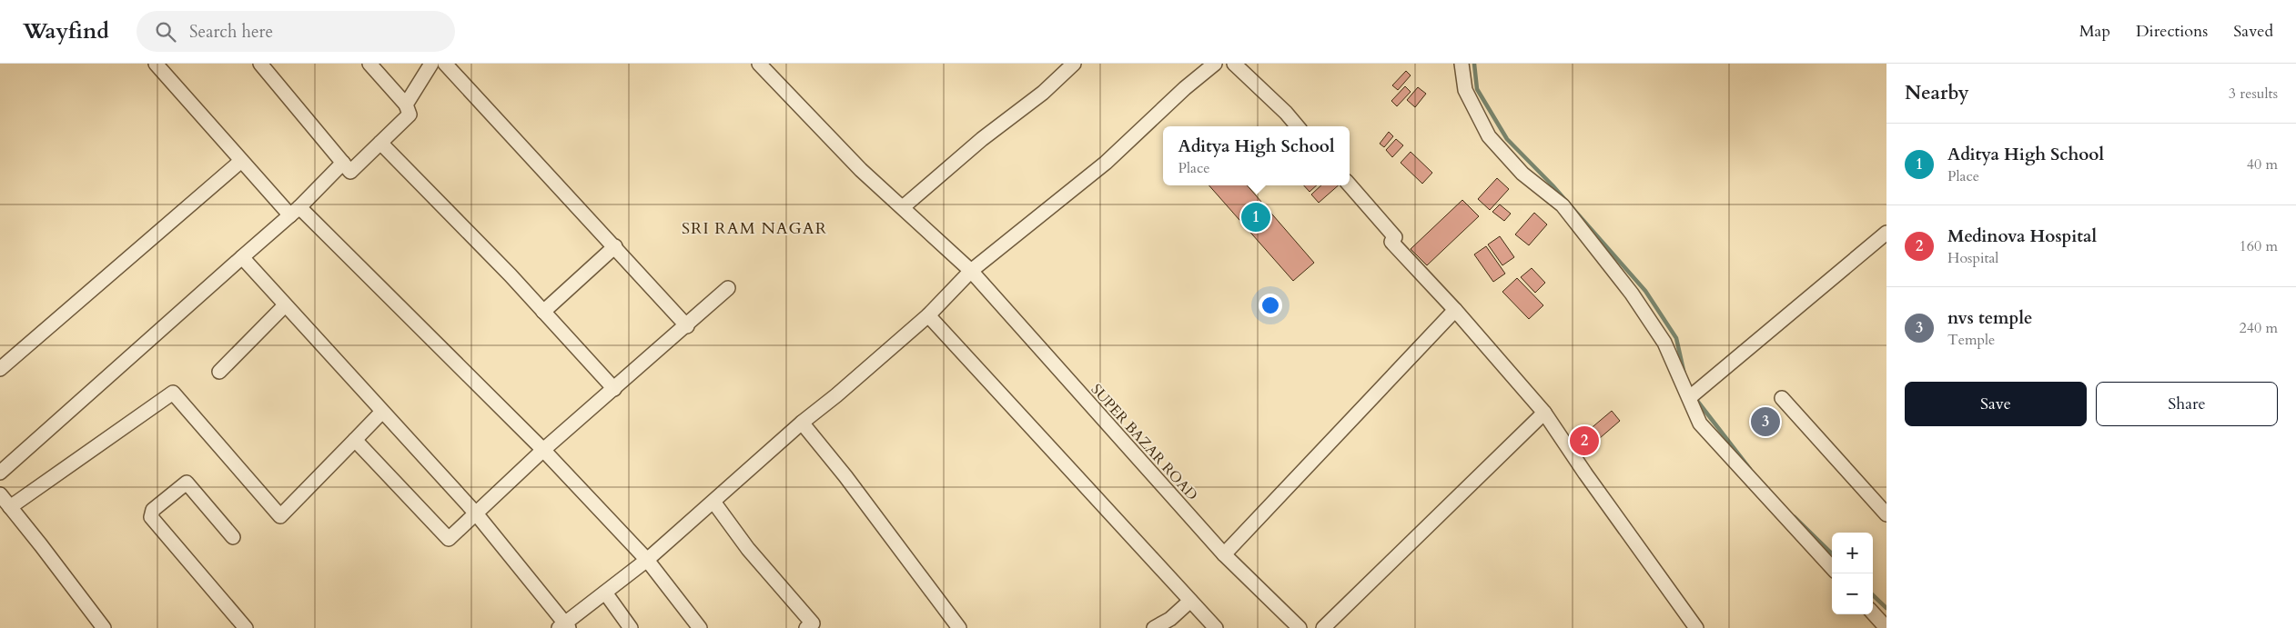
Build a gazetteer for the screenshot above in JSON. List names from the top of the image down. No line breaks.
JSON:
{"streets":{"street":["SUPER BAZAR ROAD"]},"districts":["SRI RAM NAGAR"],"page":{"header":"Wayfind","search":"Search here","nav":["Map","Directions","Saved"],"heading":["Nearby","3 results"],"list":[{"mark":"1","name":"Aditya High School","note":"Place","value":"40 m"},{"mark":"2","name":"Medinova Hospital","note":"Hospital","value":"160 m"},{"mark":"3","name":"nvs temple","note":"Temple","value":"240 m"}],"popup":["Aditya High School","Place"],"pins":["1","3","2"],"buttons":["Save","Share"],"map_buttons":["+","−"]}}
